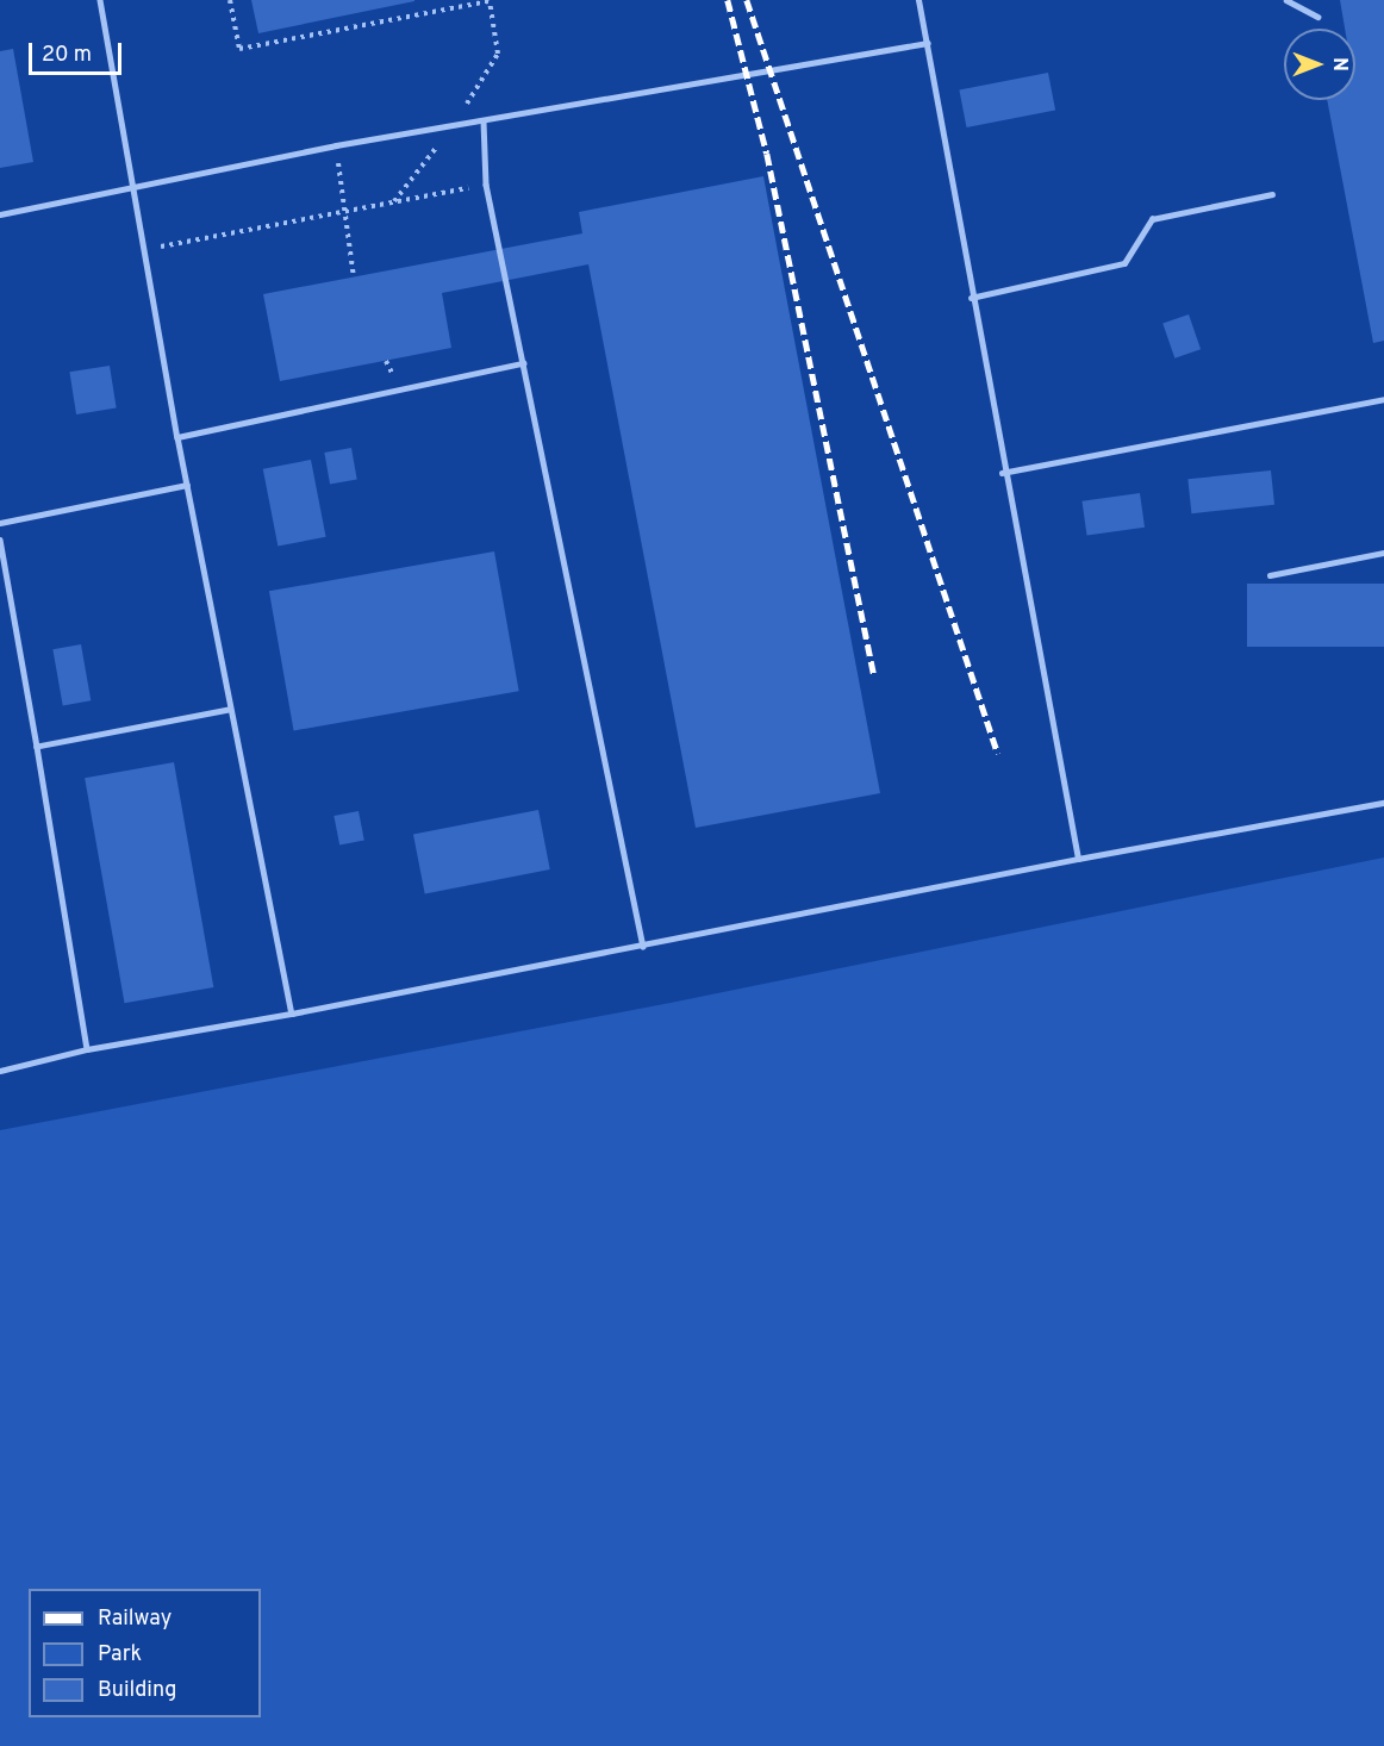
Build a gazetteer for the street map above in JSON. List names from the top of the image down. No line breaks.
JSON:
{"legend":["Railway","Park","Building"],"scale_bar":"20 m","north":"right"}
